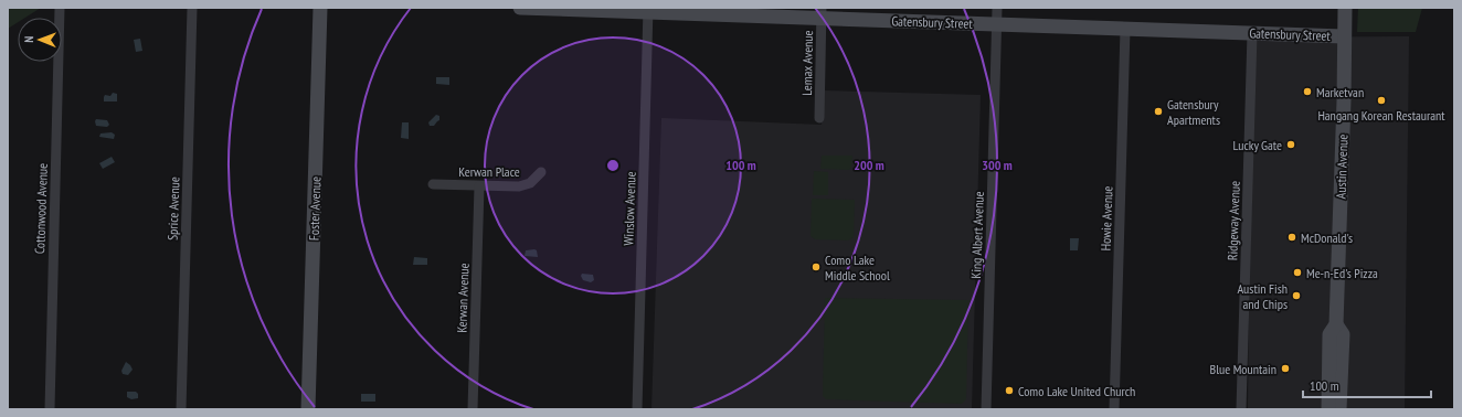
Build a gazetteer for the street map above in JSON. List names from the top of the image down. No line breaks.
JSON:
{"streets":{"street":["Gatensbury Street","Lemax Avenue","Austin Avenue","Kerwan Place","Cottonwood Avenue","Sprice Avenue","Foster Avenue","Winslow Avenue","Howie Avenue","Ridgeway Avenue","King Albert Avenue","Kerwan Avenue"]},"crossings":[["Gatensbury Street","Lemax Avenue"],["Gatensbury Street","Austin Avenue"],["Gatensbury Street","Winslow Avenue"],["Gatensbury Street","Howie Avenue"],["Gatensbury Street","Ridgeway Avenue"],["Gatensbury Street","King Albert Avenue"],["Kerwan Place","Kerwan Avenue"]],"places":["Marketvan","Hangang Korean Restaurant","Gatensbury Apartments","Lucky Gate","McDonald's","Como Lake Middle School","Me-n-Ed's Pizza","Austin Fish and Chips","Blue Mountain","Como Lake United Church"],"scale_bar":"100 m","north":"left","rings":["100 m","200 m","300 m"]}
